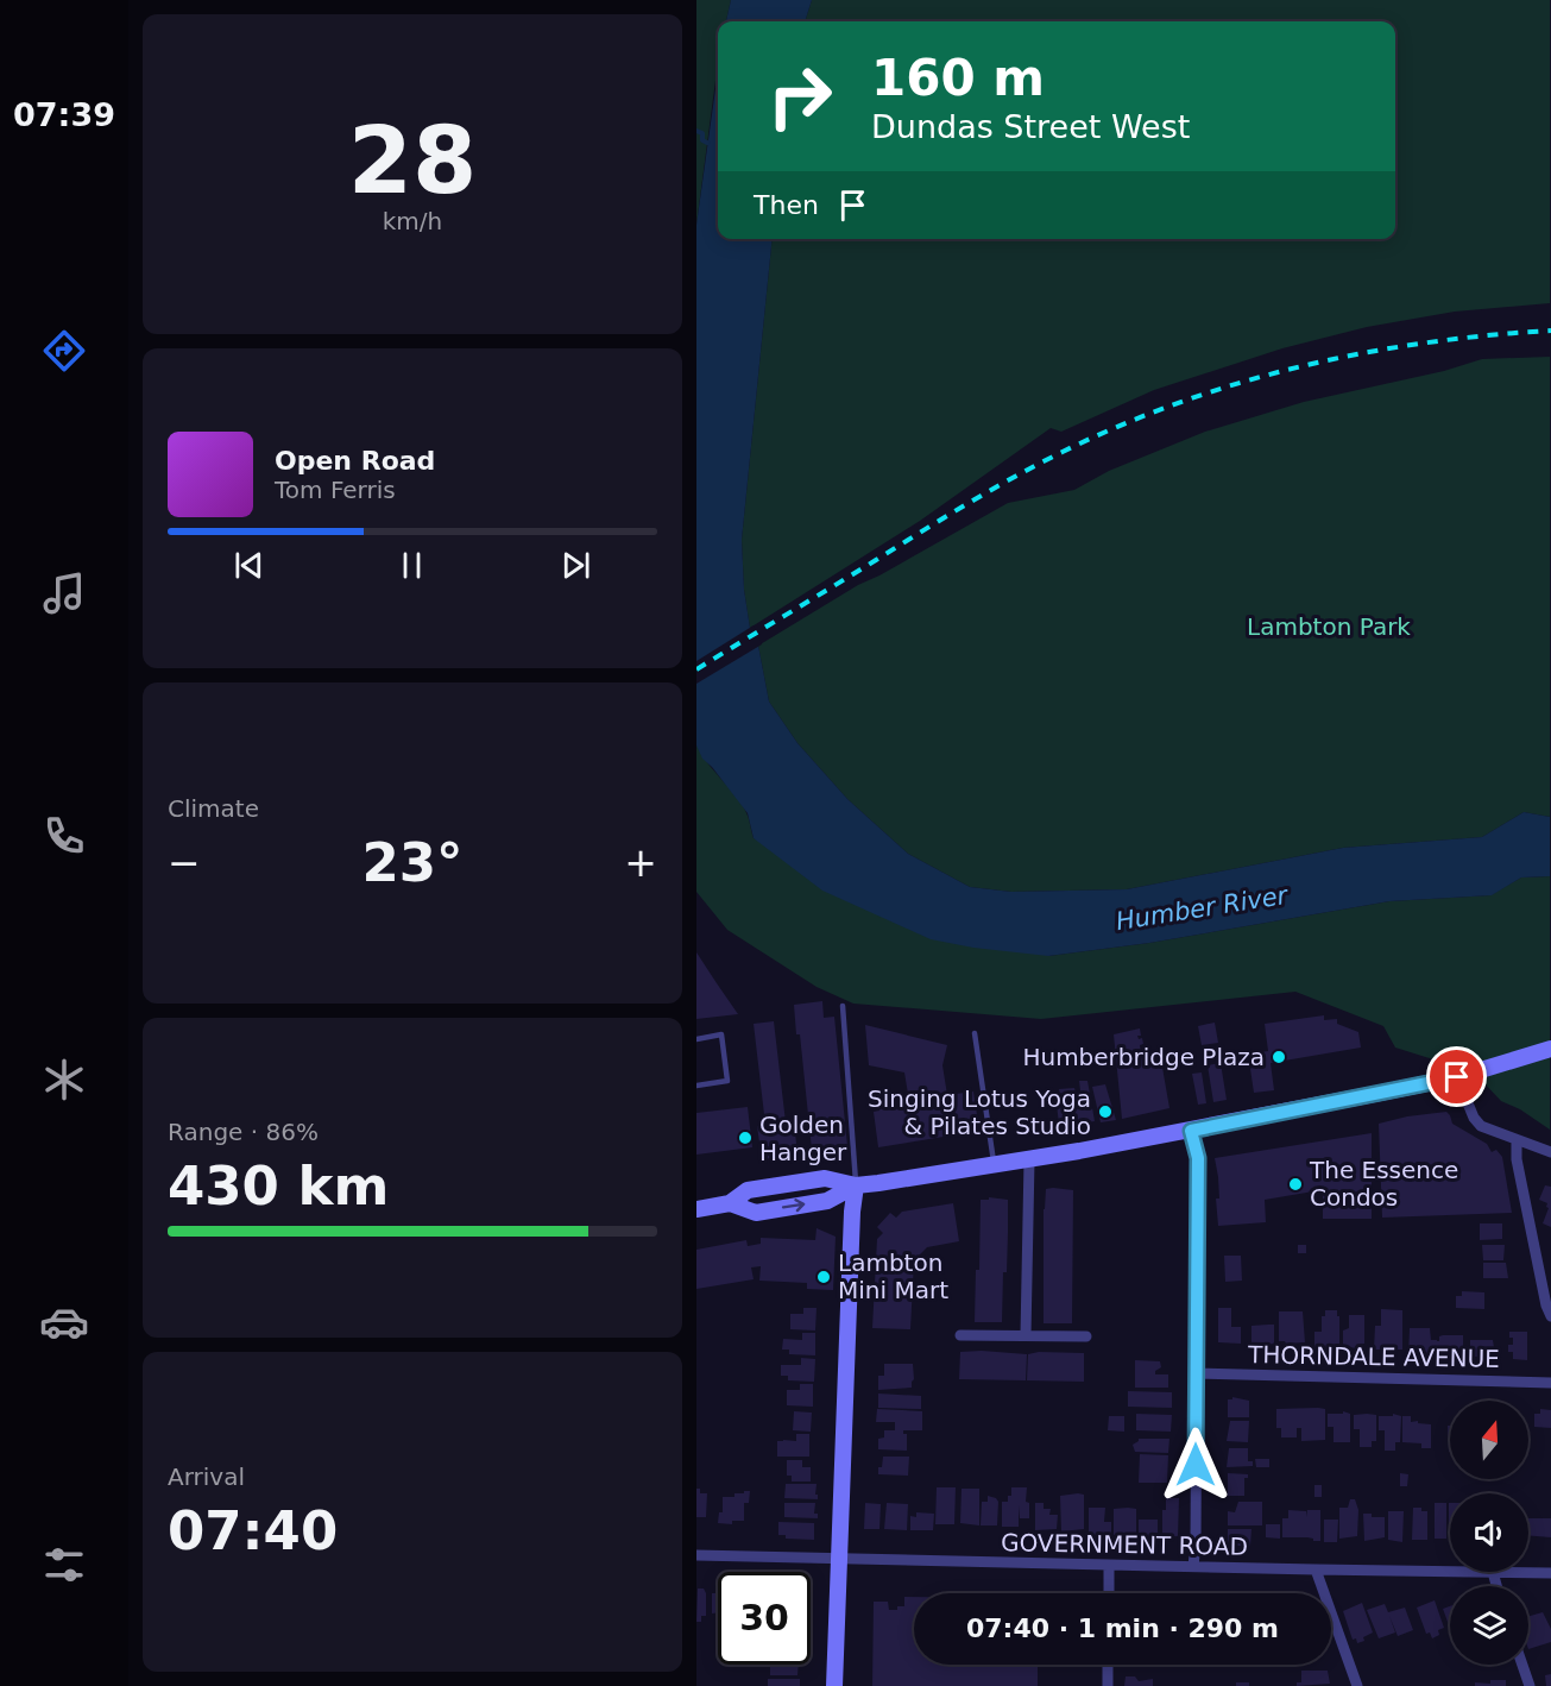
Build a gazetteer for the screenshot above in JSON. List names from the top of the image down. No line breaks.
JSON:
{"streets":{"street":["THORNDALE AVENUE","GOVERNMENT ROAD"]},"water":["Humber River"],"parks":["Lambton Park"],"places":["Humberbridge Plaza","Singing Lotus Yoga & Pilates Studio","Golden Hanger","The Essence Condos","Lambton Mini Mart"],"north":"top","page":{"tabs":"07:39","tile":[["28","km/h"],"Climate",["Range · 86%","430 km"],["Arrival","07:40"]],"turn":["160 m","Dundas Street West"],"then":"Then","song":["Open Road","Tom Ferris"],"heat":["−","23°","+"],"limit":"30","trip":"07:40 · 1 min · 290 m"}}
